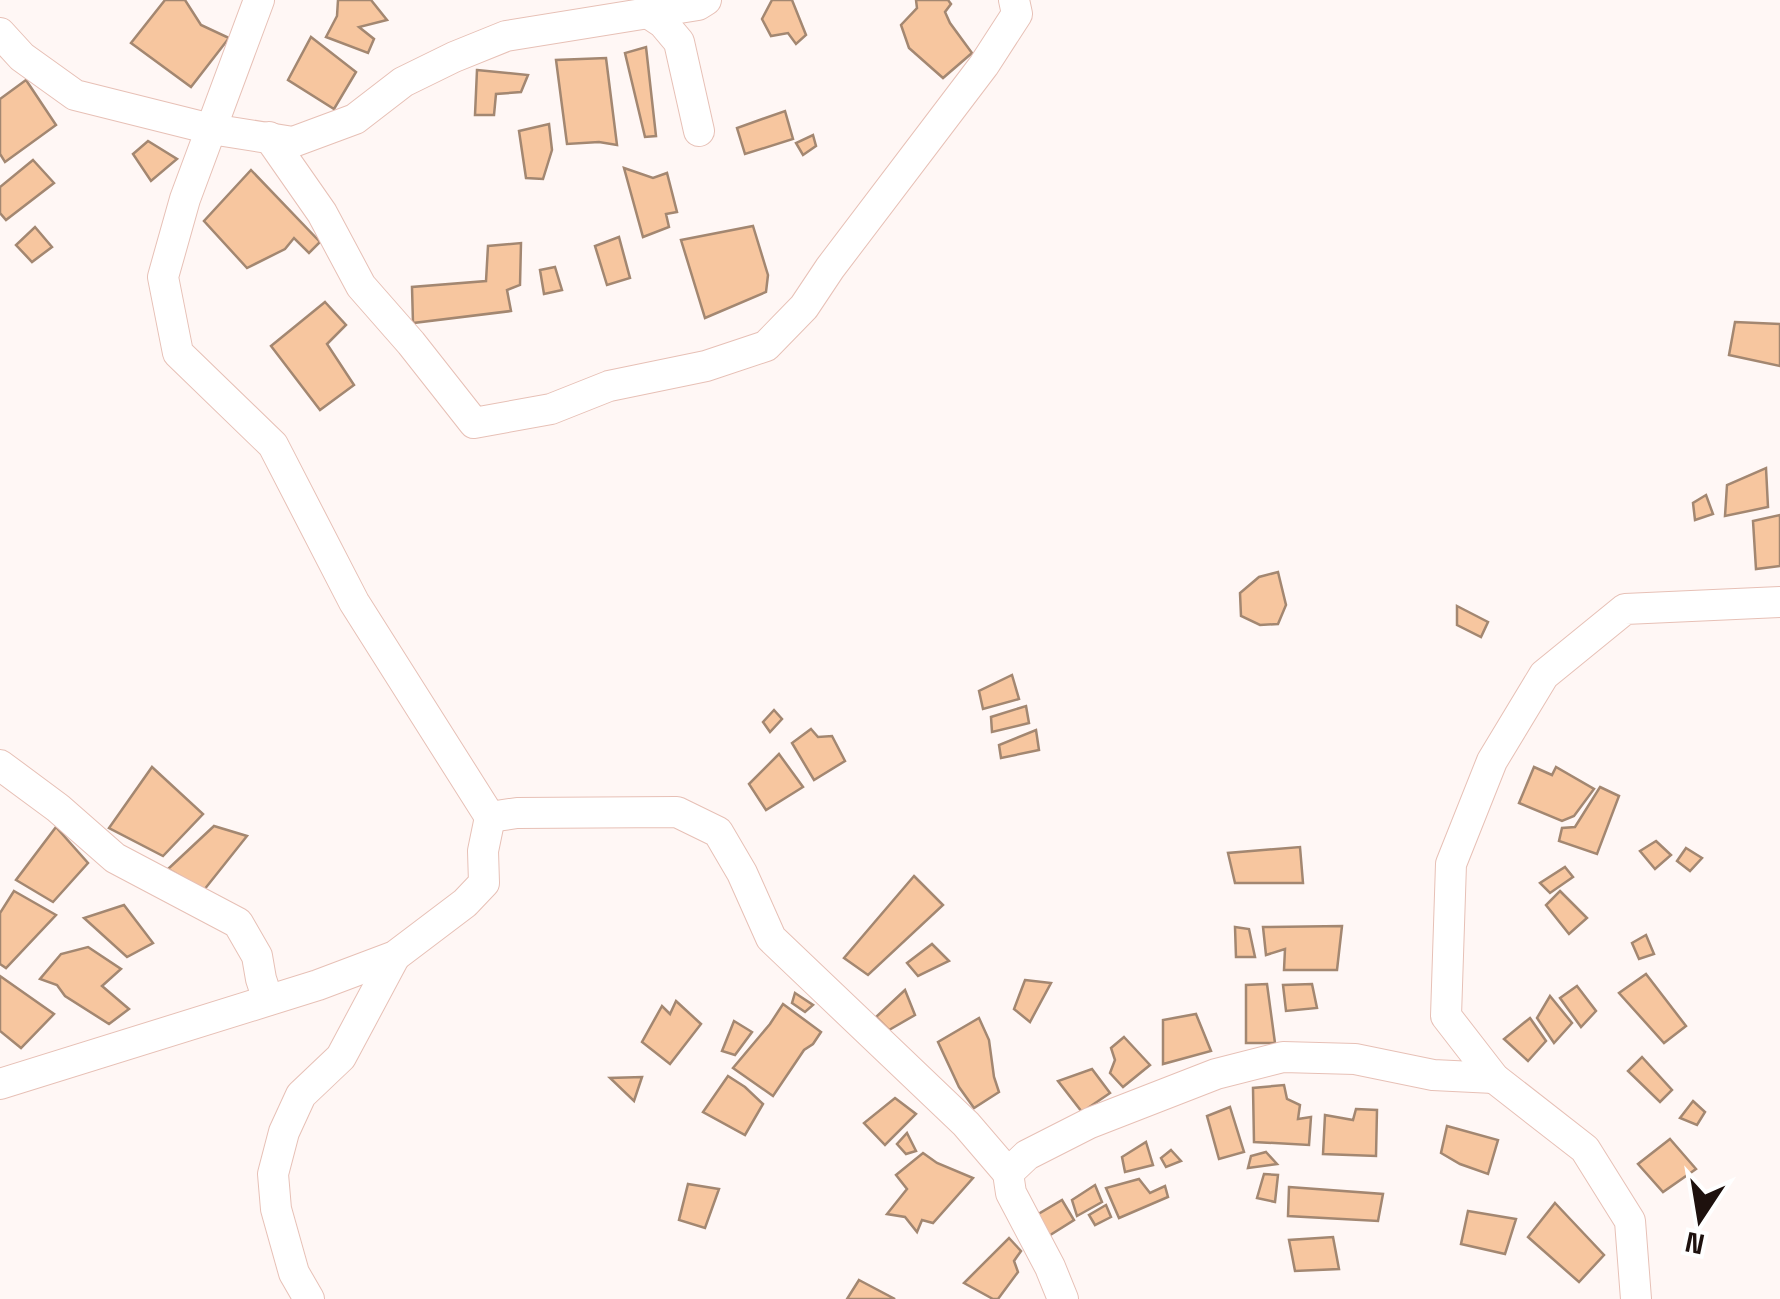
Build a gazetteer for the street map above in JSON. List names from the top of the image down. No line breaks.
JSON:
{"north":"bottom"}
